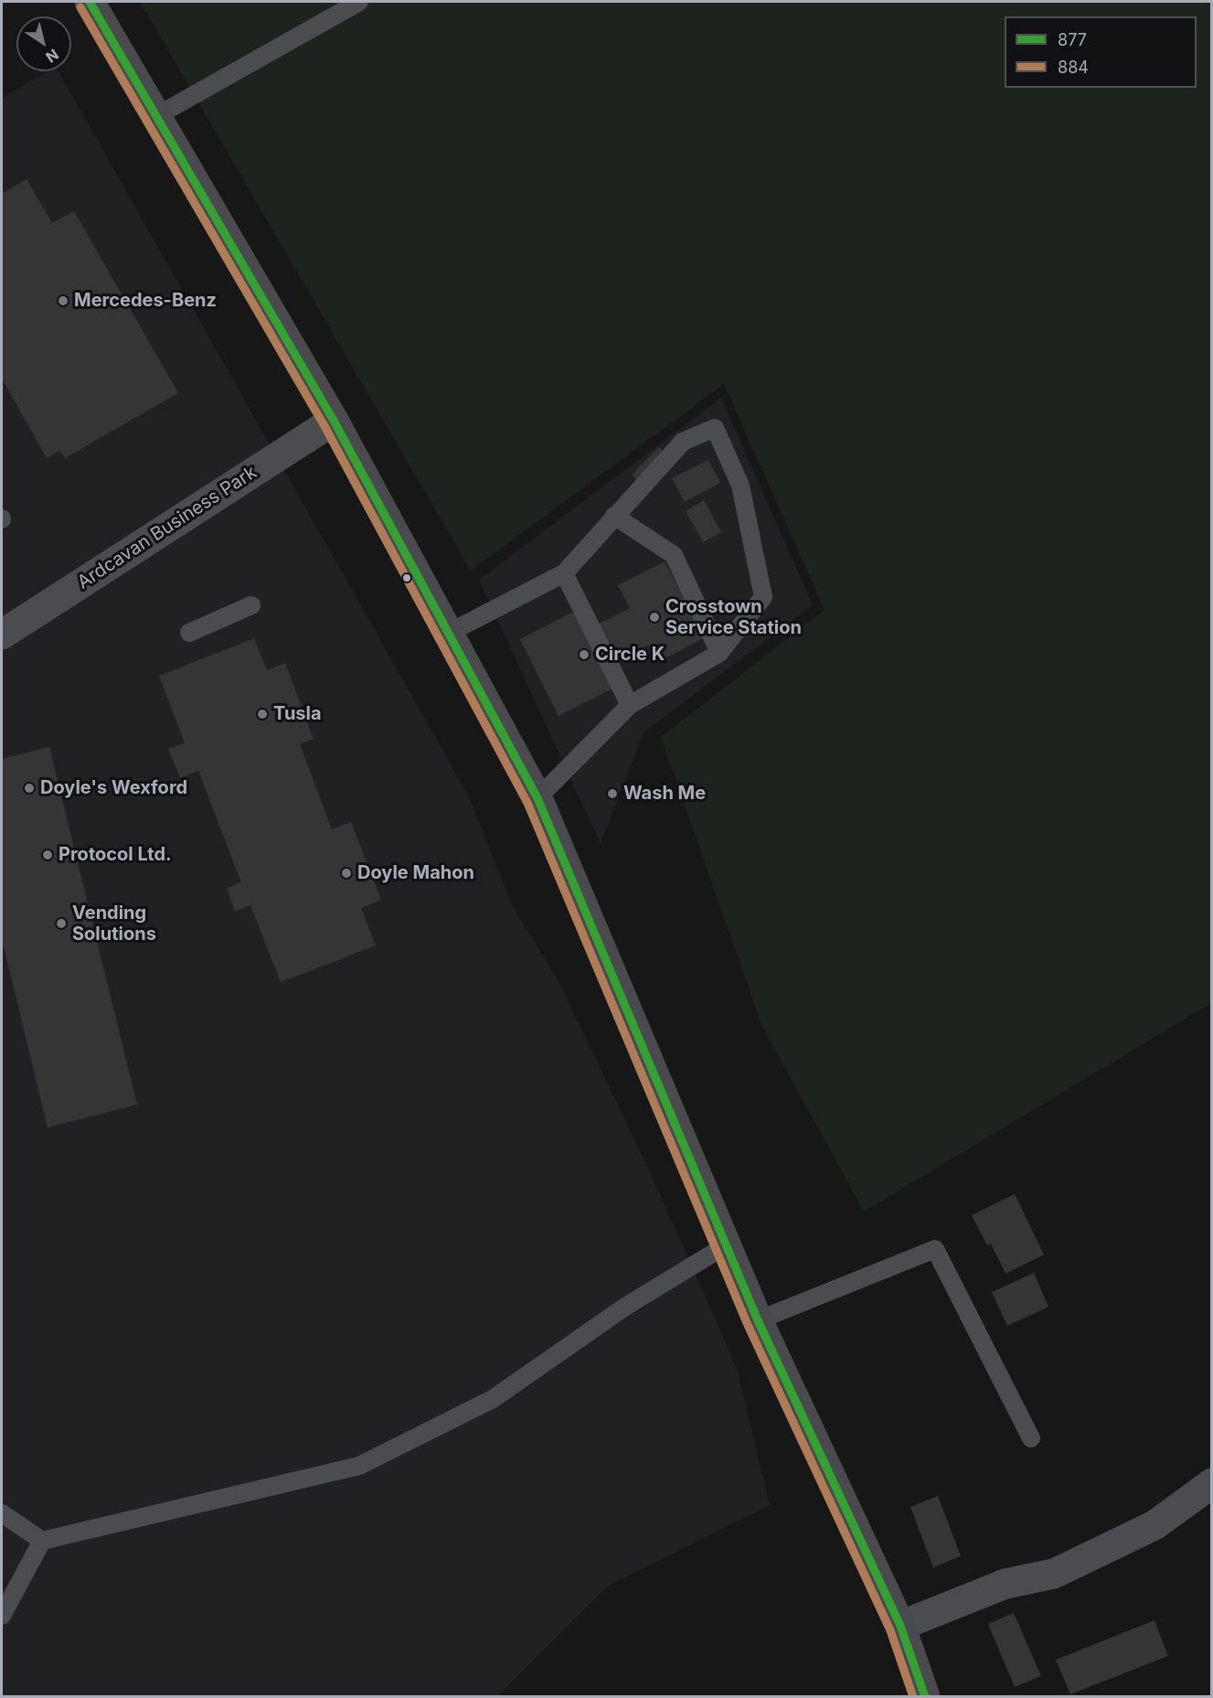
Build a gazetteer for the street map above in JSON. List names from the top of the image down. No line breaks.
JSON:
{"streets":{"street":["Ardcavan Business Park"]},"places":["Mercedes-Benz","Crosstown Service Station","Circle K","Tusla","Doyle's Wexford","Wash Me","Protocol Ltd.","Doyle Mahon","Vending Solutions"],"lines":["transit line 877","transit line 884"],"legend":["877","884"],"north":"bottom right"}
